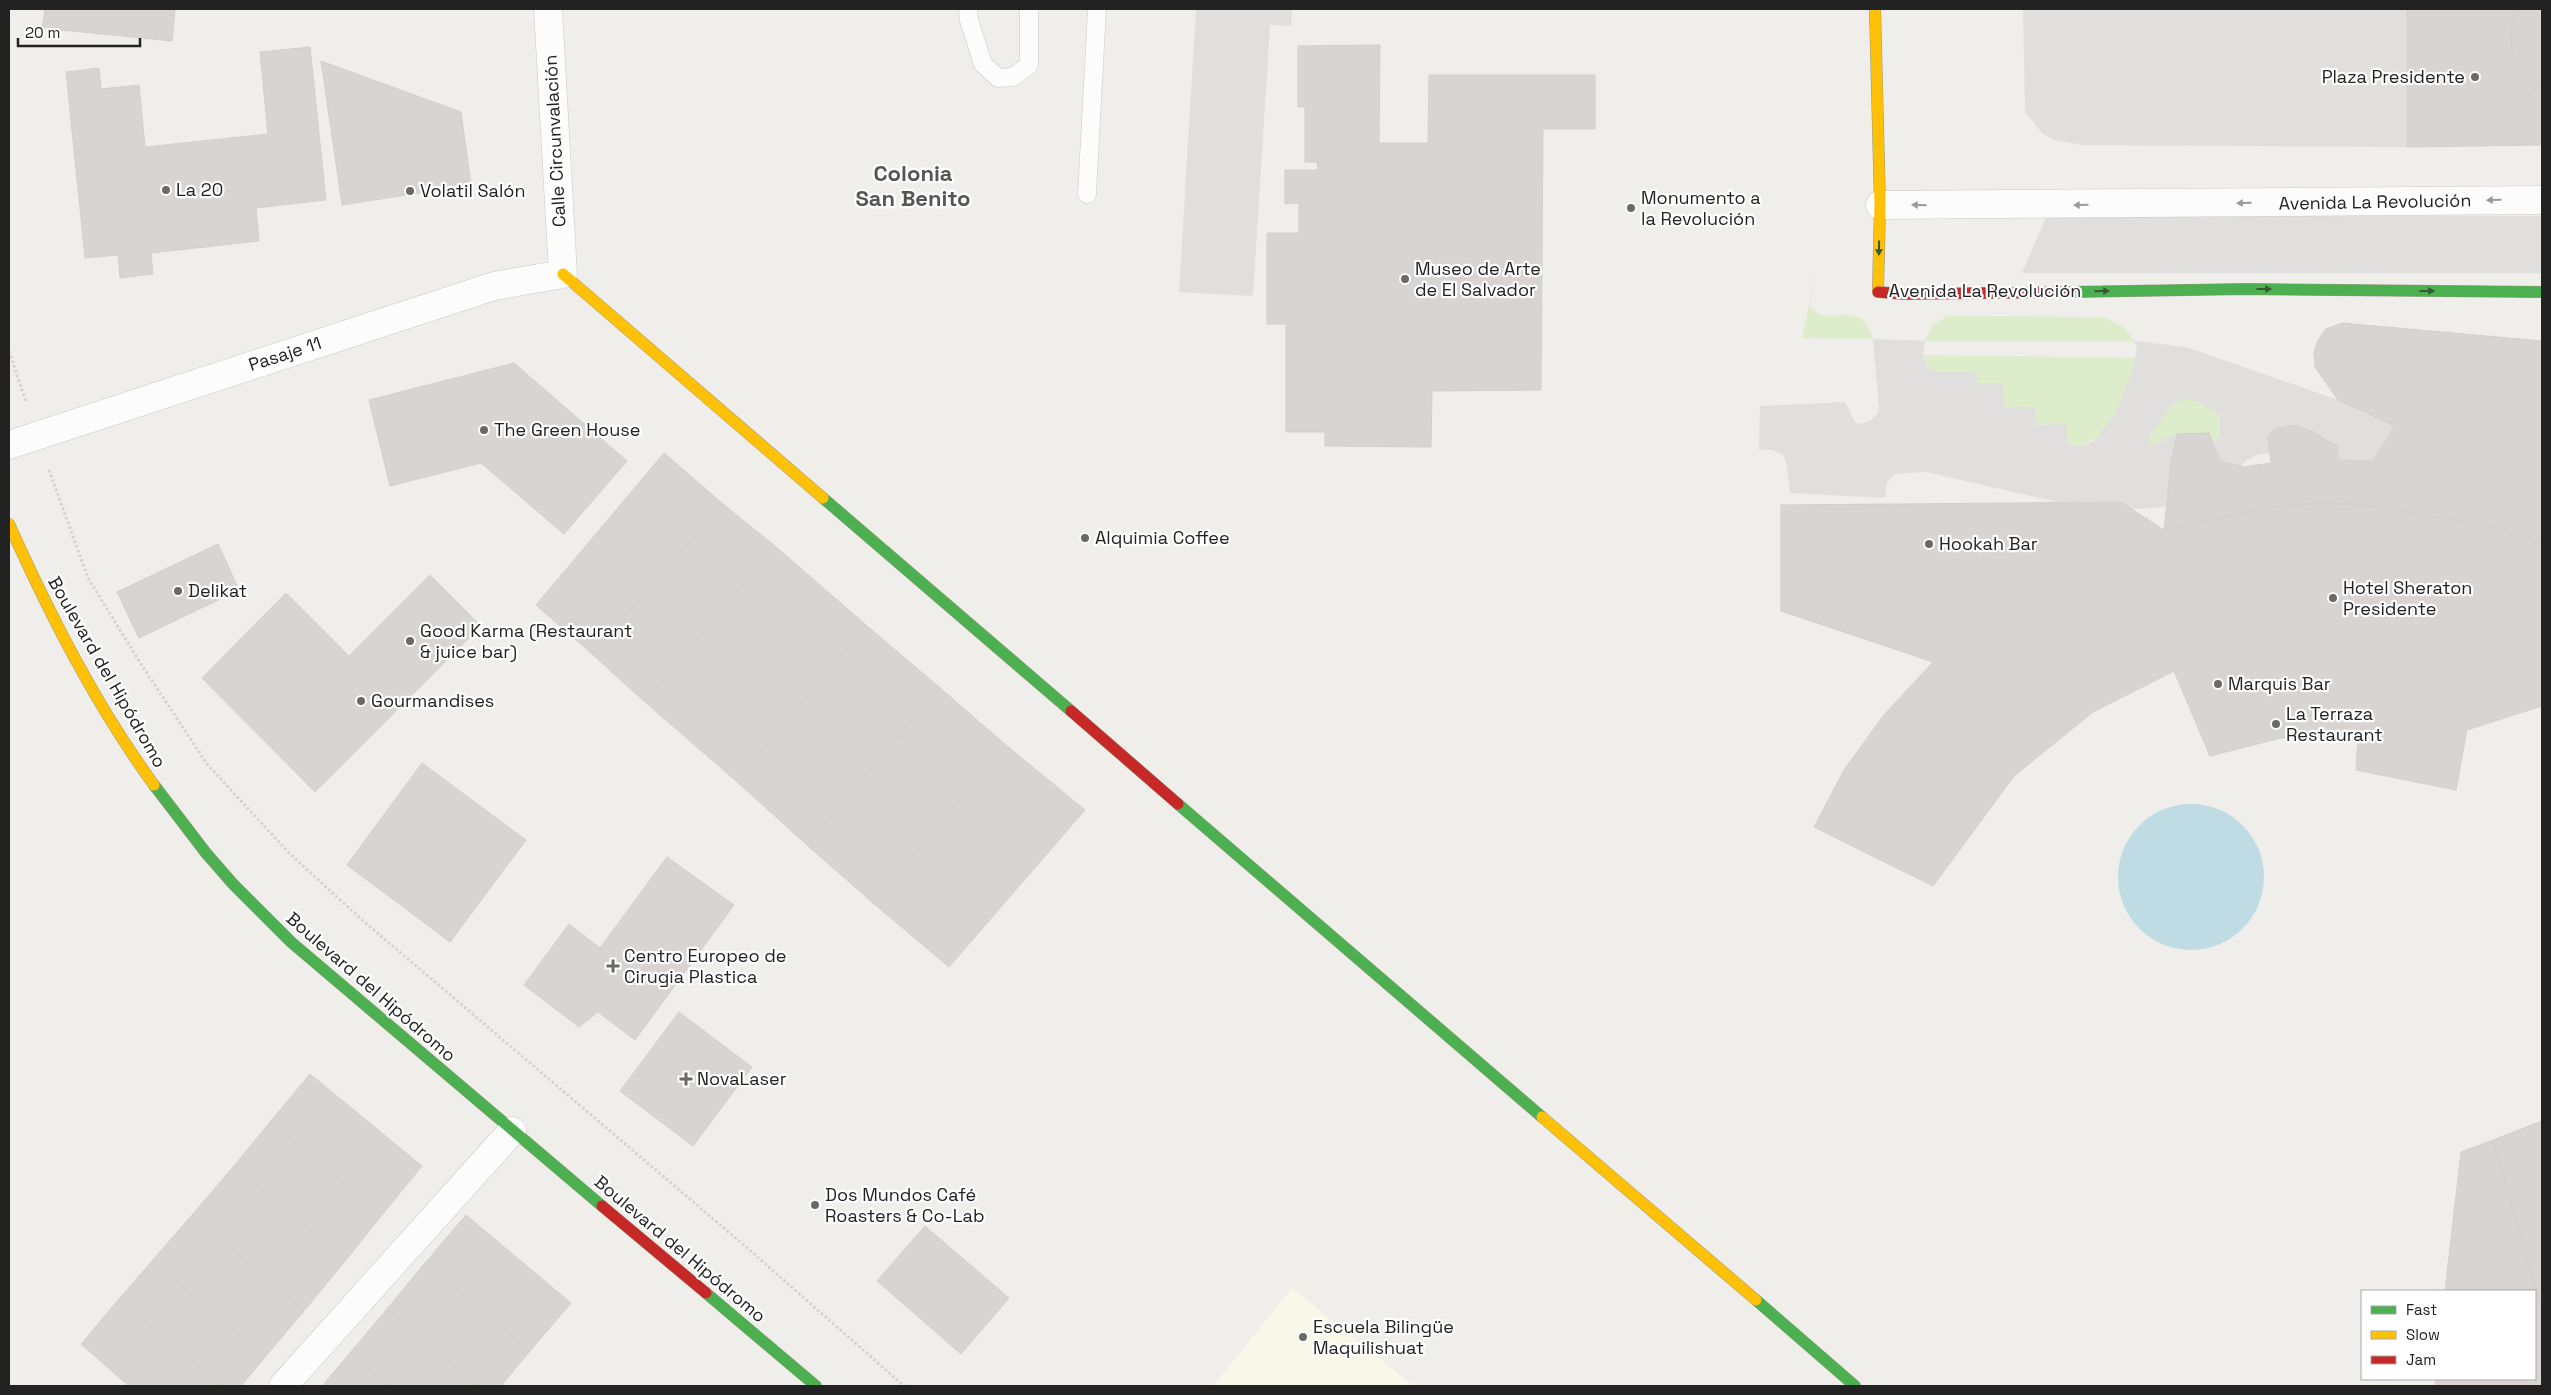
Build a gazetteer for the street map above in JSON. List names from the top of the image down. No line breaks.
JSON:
{"streets":{"street":["Calle Circunvalación","Avenida La Revolución","Pasaje 11","Boulevard del Hipódromo"]},"crossings":[["Calle Circunvalación","Pasaje 11"]],"districts":["Colonia San Benito"],"places":{"other":["Plaza Presidente","La 20","Volatil Salón","Monumento a la Revolución","Museo de Arte de El Salvador","The Green House","Alquimia Coffee","Hookah Bar","Delikat","Hotel Sheraton Presidente","Good Karma (Restaurant & juice bar)","Marquis Bar","Gourmandises","La Terraza Restaurant","Dos Mundos Café Roasters & Co-Lab","Escuela Bilingüe Maquilishuat"],"health":["Centro Europeo de Cirugia Plastica","NovaLaser"]},"legend":["Fast","Slow","Jam"],"scale_bar":"20 m"}
